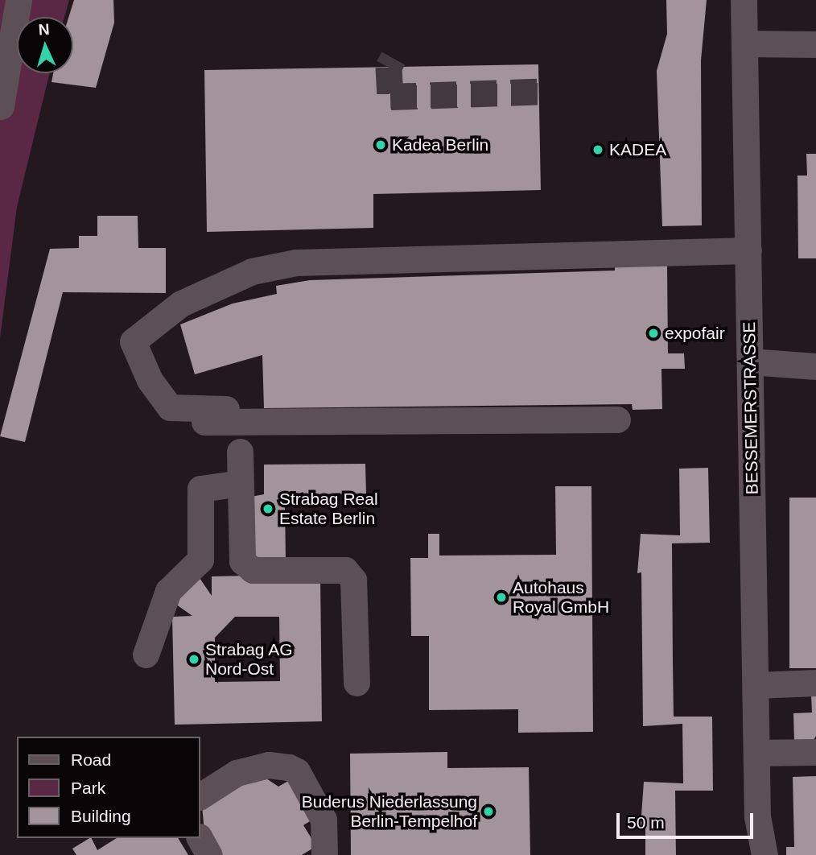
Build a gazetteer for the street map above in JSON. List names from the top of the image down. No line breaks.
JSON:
{"streets":{"street":["BESSEMERSTRASSE"]},"places":["Kadea Berlin","KADEA","expofair","Strabag Real Estate Berlin","Autohaus Royal GmbH","Strabag AG Nord-Ost","Buderus Niederlassung Berlin-Tempelhof"],"legend":["Road","Park","Building"],"scale_bar":"50 m","north":"top"}
